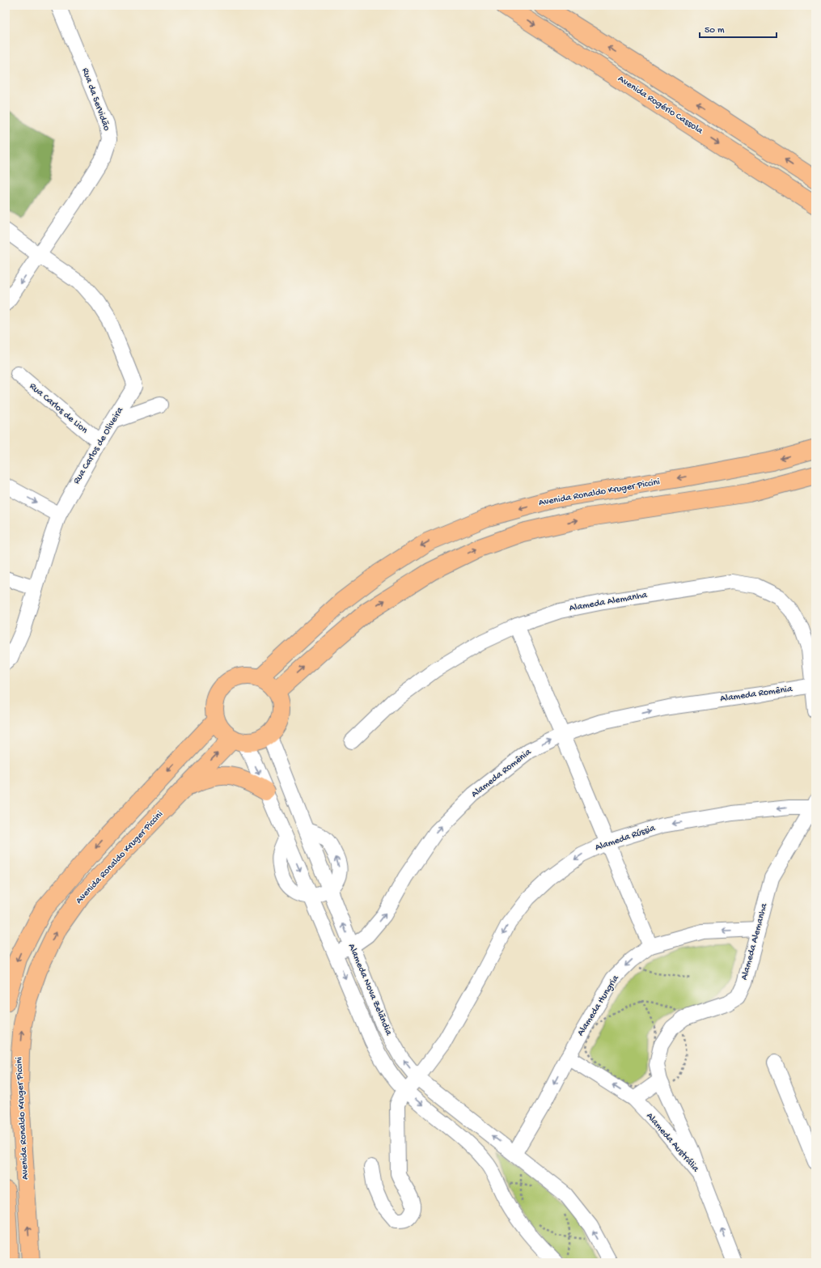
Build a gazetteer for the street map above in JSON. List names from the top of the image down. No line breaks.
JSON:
{"streets":{"main road":["Avenida Rogério Cassola","Avenida Ronaldo Kruger Piccini"],"street":["Rua da Servidão","Rua Carlos de Lion","Rua Carlos de Oliveira","Alameda Alemanha","Alameda Romênia","Alameda Rússia","Alameda Nova Zelãndia","Alameda Hungria","Alameda Austrália"]},"crossings":[["Rua da Servidão","Rua Carlos de Oliveira"],["Rua Carlos de Lion","Rua Carlos de Oliveira"],["Avenida Ronaldo Kruger Piccini","Alameda Nova Zelãndia"],["Alameda Alemanha","Alameda Romênia"],["Alameda Alemanha","Alameda Rússia"],["Alameda Alemanha","Alameda Hungria"],["Alameda Alemanha","Alameda Austrália"],["Alameda Romênia","Alameda Nova Zelãndia"],["Alameda Rússia","Alameda Nova Zelãndia"],["Alameda Nova Zelãndia","Alameda Hungria"],["Alameda Hungria","Alameda Austrália"]],"one_way":["Alameda Romênia","Alameda Rússia","Alameda Hungria","Alameda Austrália"],"scale_bar":"50 m"}
